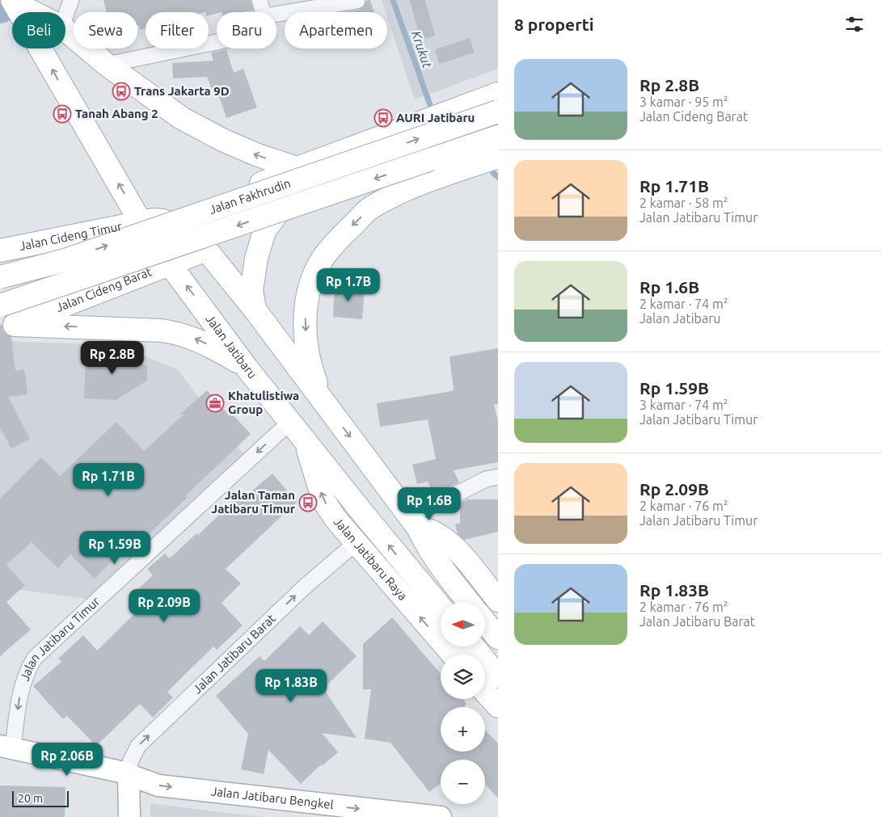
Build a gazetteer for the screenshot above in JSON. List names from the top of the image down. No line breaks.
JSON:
{"streets":{"main road":["Jalan Fakhrudin","Jalan Cideng Timur","Jalan Cideng Barat","Jalan Jatibaru","Jalan Jatibaru Raya"],"street":["Jalan Jatibaru Timur","Jalan Jatibaru Barat","Jalan Jatibaru Bengkel"]},"crossings":[["Jalan Fakhrudin","Jalan Cideng Barat"],["Jalan Cideng Timur","Jalan Jatibaru"],["Jalan Cideng Barat","Jalan Jatibaru"],["Jalan Jatibaru","Jalan Jatibaru Raya"],["Jalan Jatibaru","Jalan Jatibaru Timur"],["Jalan Jatibaru Raya","Jalan Jatibaru Barat"],["Jalan Jatibaru Timur","Jalan Jatibaru Bengkel"],["Jalan Jatibaru Barat","Jalan Jatibaru Bengkel"]],"one_way":["Jalan Jatibaru Timur","Jalan Jatibaru Barat","Jalan Jatibaru Bengkel"],"water":["Krukut"],"places":{"bus stop":["Trans Jakarta 9D","Tanah Abang 2","AURI Jatibaru","Jalan Taman Jatibaru Timur"],"office":["Khatulistiwa Group"]},"scale_bar":"20 m","north":"left","page":{"heading":"8 properti","chip":["Beli","Sewa","Filter","Baru","Apartemen"],"list":[{"name":"Rp 2.8B","note":"3 kamar · 95 m² · Jalan Cideng Barat"},{"name":"Rp 1.71B","note":"2 kamar · 58 m² · Jalan Jatibaru Timur"},{"name":"Rp 1.6B","note":"2 kamar · 74 m² · Jalan Jatibaru"},{"name":"Rp 1.59B","note":"3 kamar · 74 m² · Jalan Jatibaru Timur"},{"name":"Rp 2.09B","note":"2 kamar · 76 m² · Jalan Jatibaru Timur"},{"name":"Rp 1.83B","note":"2 kamar · 76 m² · Jalan Jatibaru Barat"}],"price":["Rp 1.7B","Rp 2.8B","Rp 1.71B","Rp 1.6B","Rp 1.59B","Rp 2.09B","Rp 1.83B","Rp 2.06B"],"map_buttons":["+","−"],"scale":"20 m"}}
